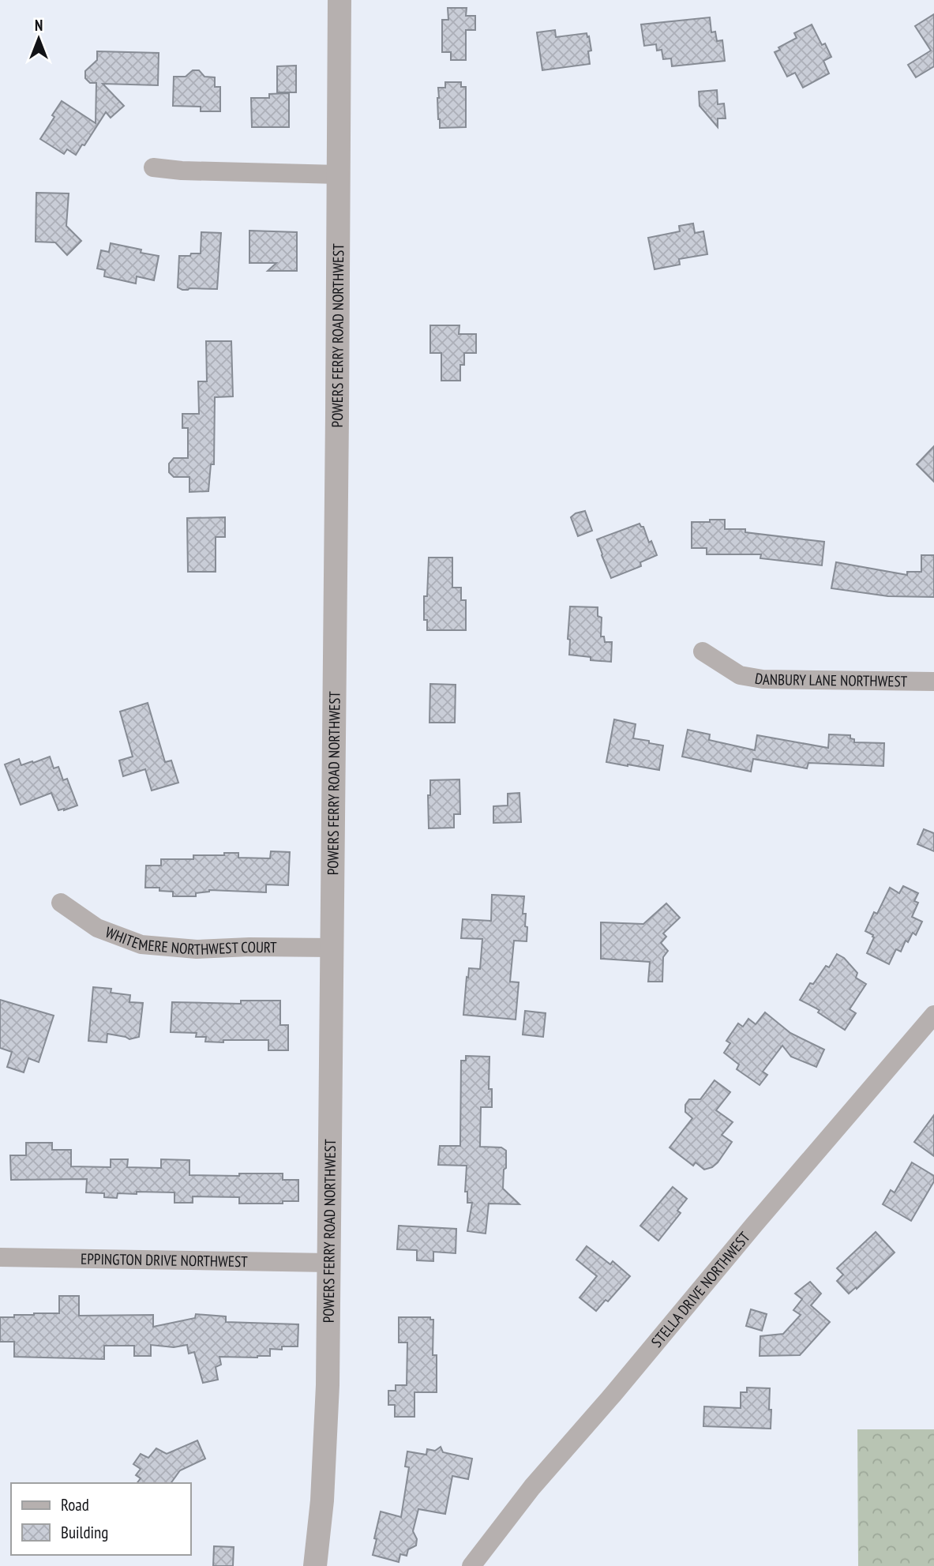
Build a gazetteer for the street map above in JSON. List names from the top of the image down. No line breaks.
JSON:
{"streets":{"street":["POWERS FERRY ROAD NORTHWEST","DANBURY LANE NORTHWEST","WHITEMERE NORTHWEST COURT","EPPINGTON DRIVE NORTHWEST","STELLA DRIVE NORTHWEST"]},"crossings":[["POWERS FERRY ROAD NORTHWEST","WHITEMERE NORTHWEST COURT"],["POWERS FERRY ROAD NORTHWEST","EPPINGTON DRIVE NORTHWEST"]],"legend":["Road","Building"],"north":"top"}
